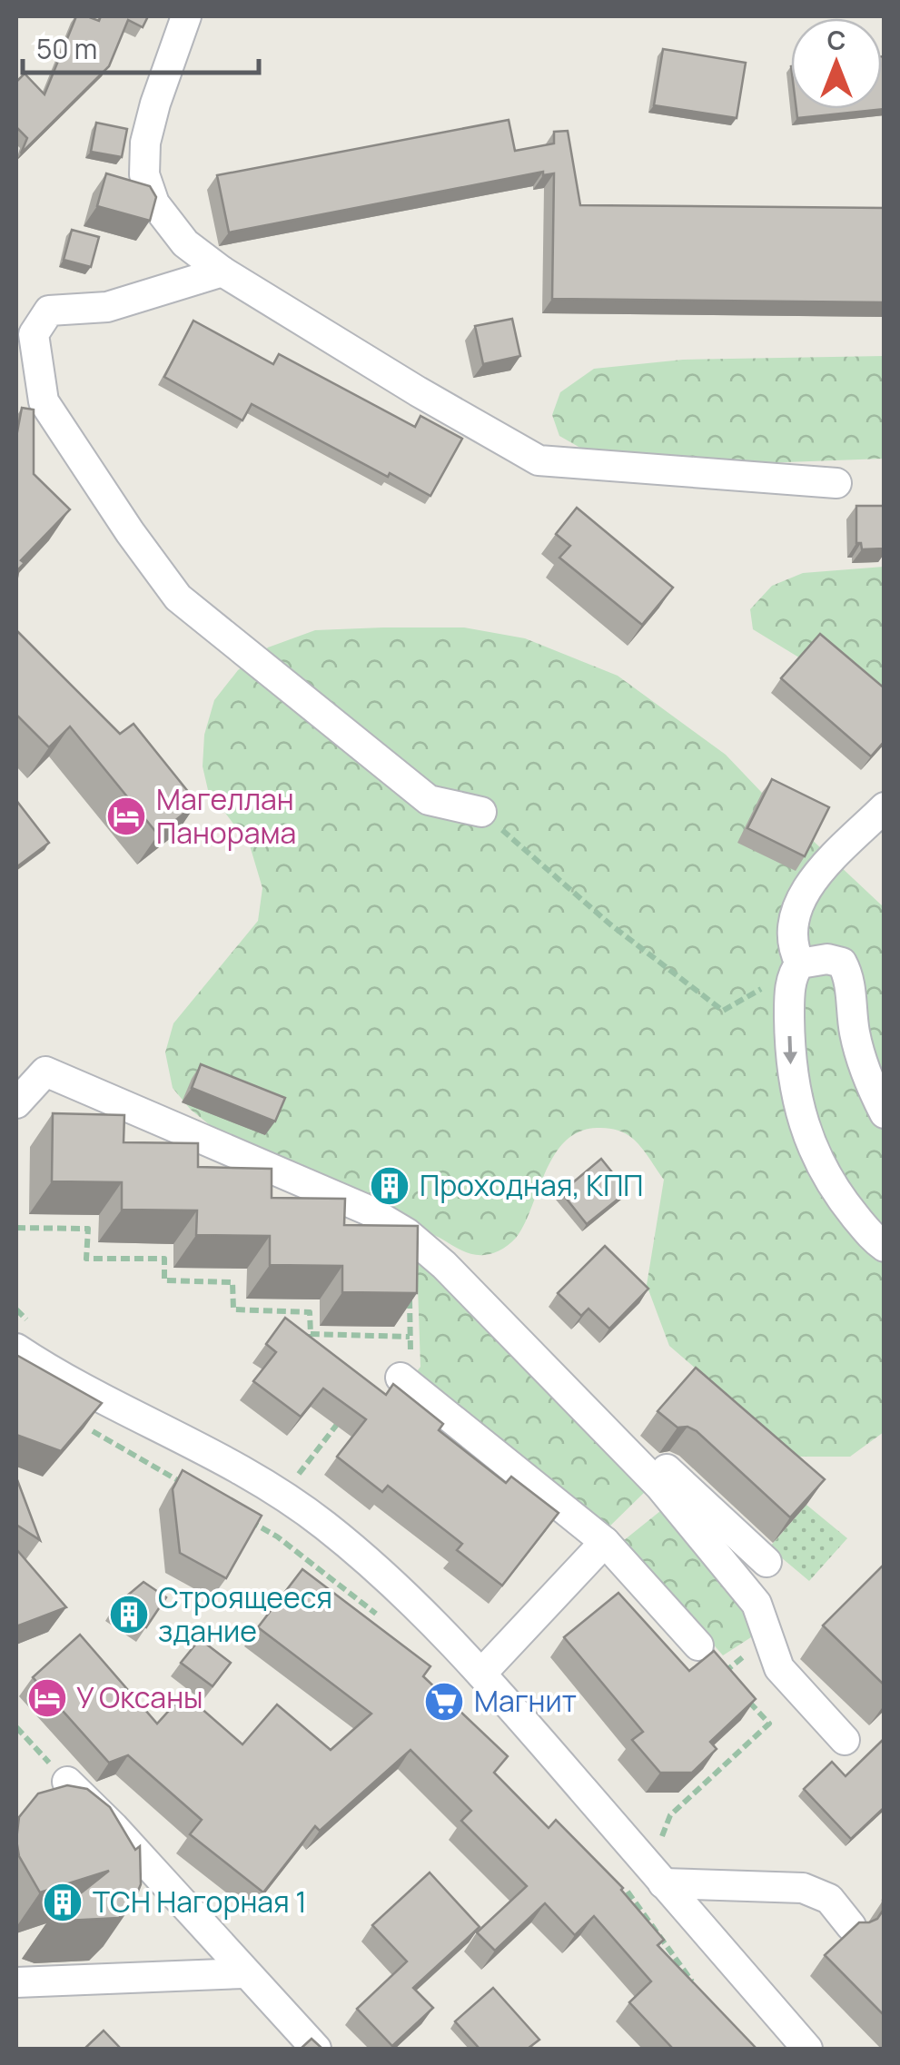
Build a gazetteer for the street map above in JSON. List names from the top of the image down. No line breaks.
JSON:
{"places":{"hotel":["Магеллан Панорама","У Оксаны"],"building":["Проходная, КПП","Строящееся здание","ТСН Нагорная 1"],"supermarket":["Магнит"]},"scale_bar":"50 m","north":"top"}
